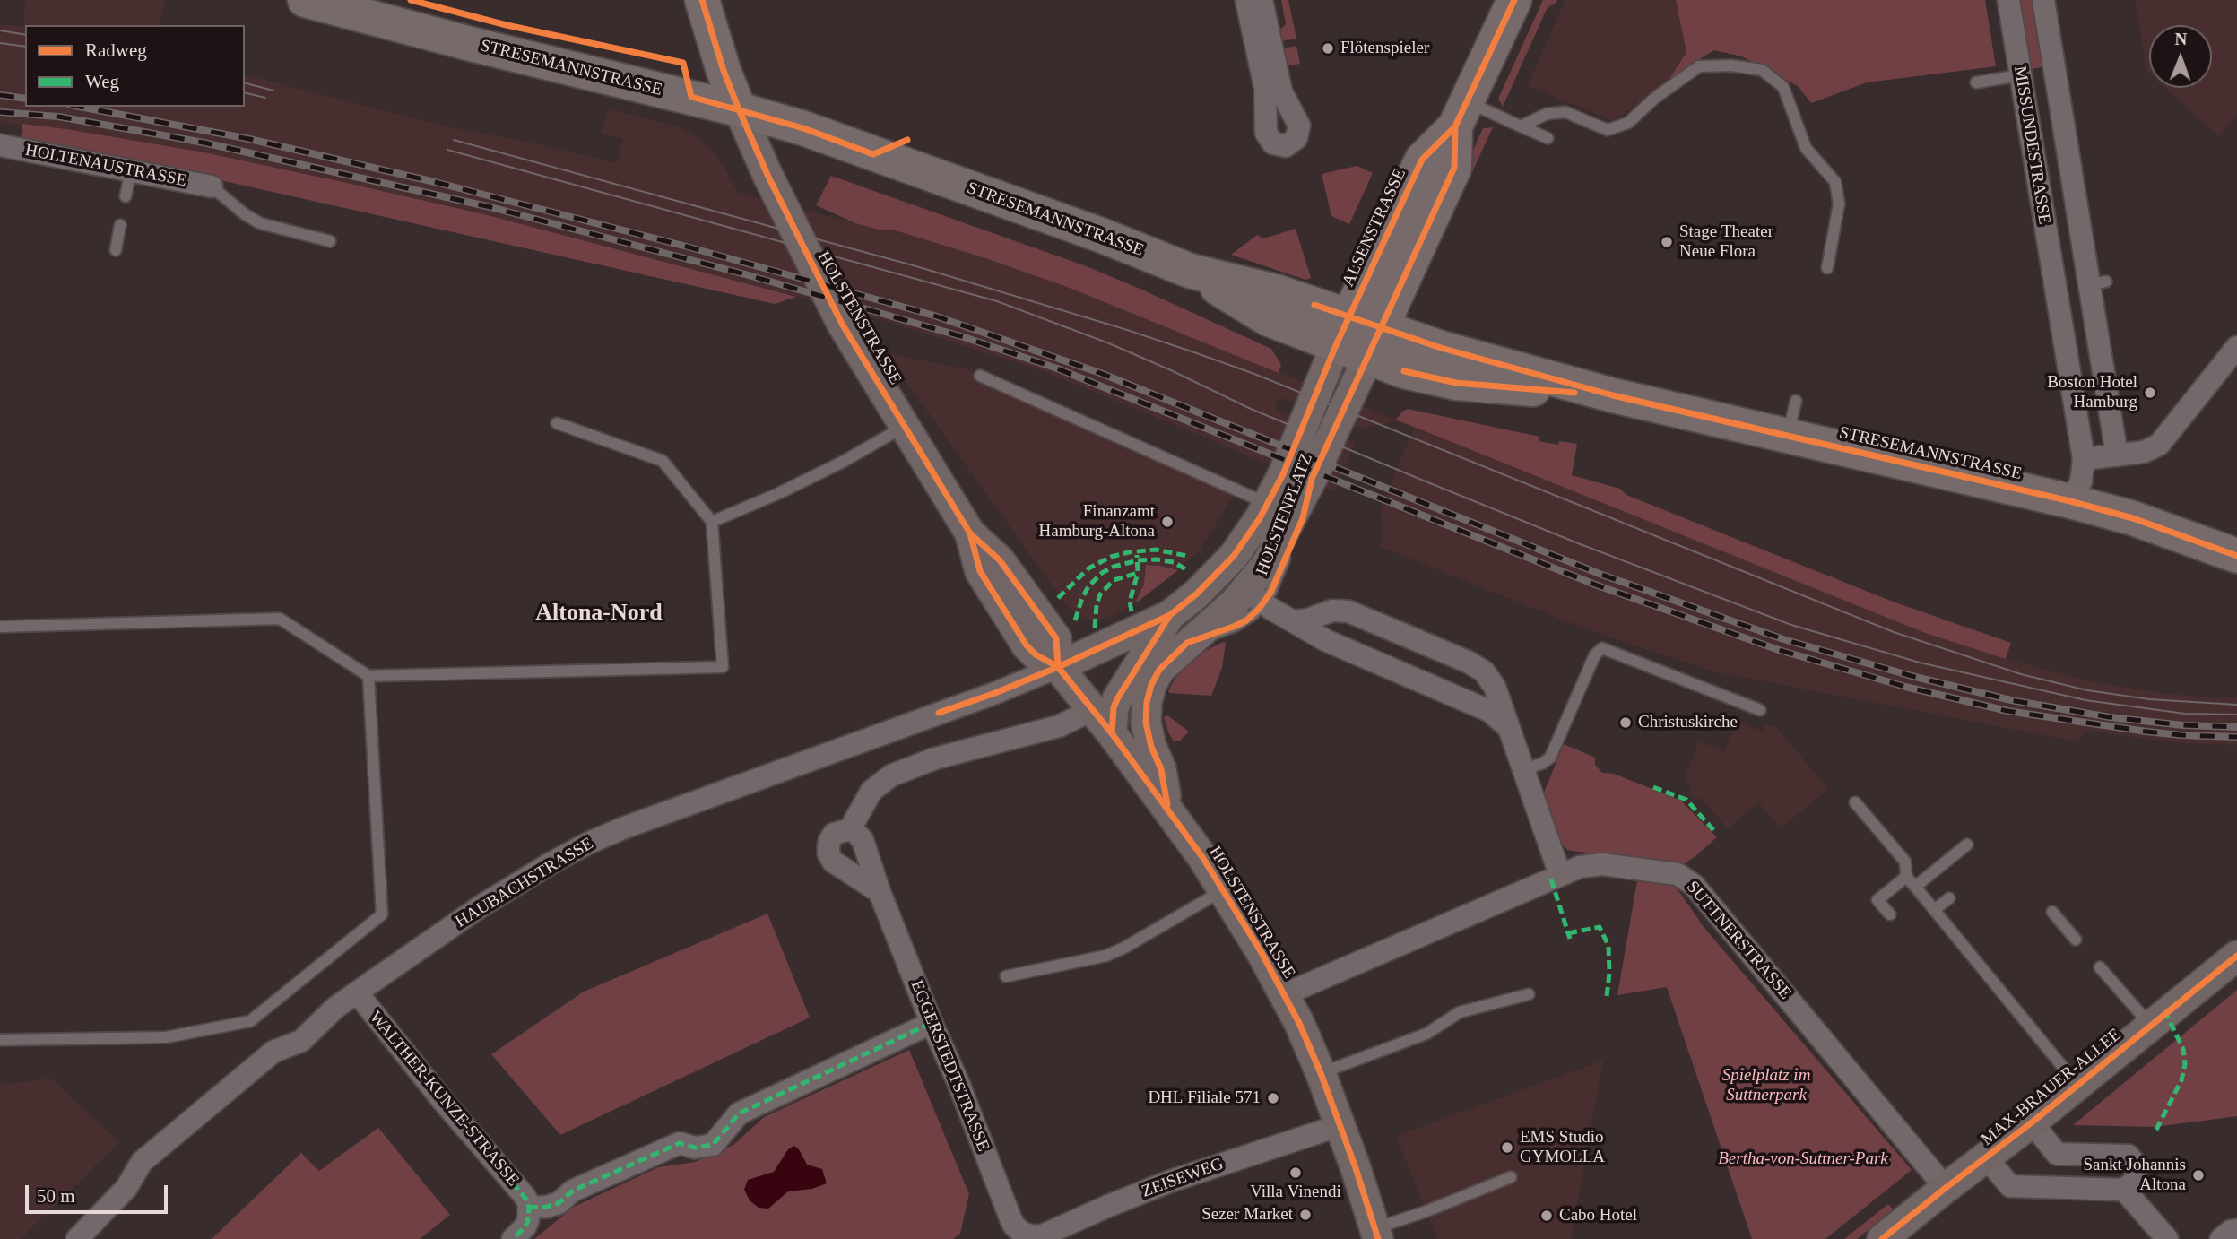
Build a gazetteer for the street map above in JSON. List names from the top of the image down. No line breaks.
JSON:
{"streets":{"main road":["STRESEMANNSTRASSE","ALSENSTRASSE","HOLSTENSTRASSE","HOLSTENPLATZ","MAX-BRAUER-ALLEE"],"street":["MISSUNDESTRASSE","HOLTENAUSTRASSE","HAUBACHSTRASSE","SUTTNERSTRASSE","EGGERSTEDTSTRASSE","WALTHER-KUNZE-STRASSE","ZEISEWEG"]},"crossings":[["STRESEMANNSTRASSE","MISSUNDESTRASSE"],["STRESEMANNSTRASSE","ALSENSTRASSE"],["STRESEMANNSTRASSE","HOLSTENSTRASSE"],["STRESEMANNSTRASSE","HOLSTENPLATZ"],["ALSENSTRASSE","HOLSTENPLATZ"],["HOLSTENSTRASSE","HOLSTENPLATZ"],["HOLSTENSTRASSE","HAUBACHSTRASSE"],["HOLSTENSTRASSE","SUTTNERSTRASSE"],["HOLSTENSTRASSE","ZEISEWEG"],["HOLSTENPLATZ","HAUBACHSTRASSE"],["HAUBACHSTRASSE","WALTHER-KUNZE-STRASSE"],["SUTTNERSTRASSE","MAX-BRAUER-ALLEE"],["EGGERSTEDTSTRASSE","ZEISEWEG"]],"districts":["Altona-Nord"],"parks":["Spielplatz im Suttnerpark","Bertha-von-Suttner-Park"],"places":["Flötenspieler","Stage Theater Neue Flora","Boston Hotel Hamburg","Finanzamt Hamburg-Altona","Christuskirche","DHL Filiale 571","EMS Studio GYMOLLA","Villa Vinendi","Sankt Johannis Altona","Sezer Market","Cabo Hotel"],"legend":["Radweg","Weg"],"scale_bar":"50 m","north":"top"}
